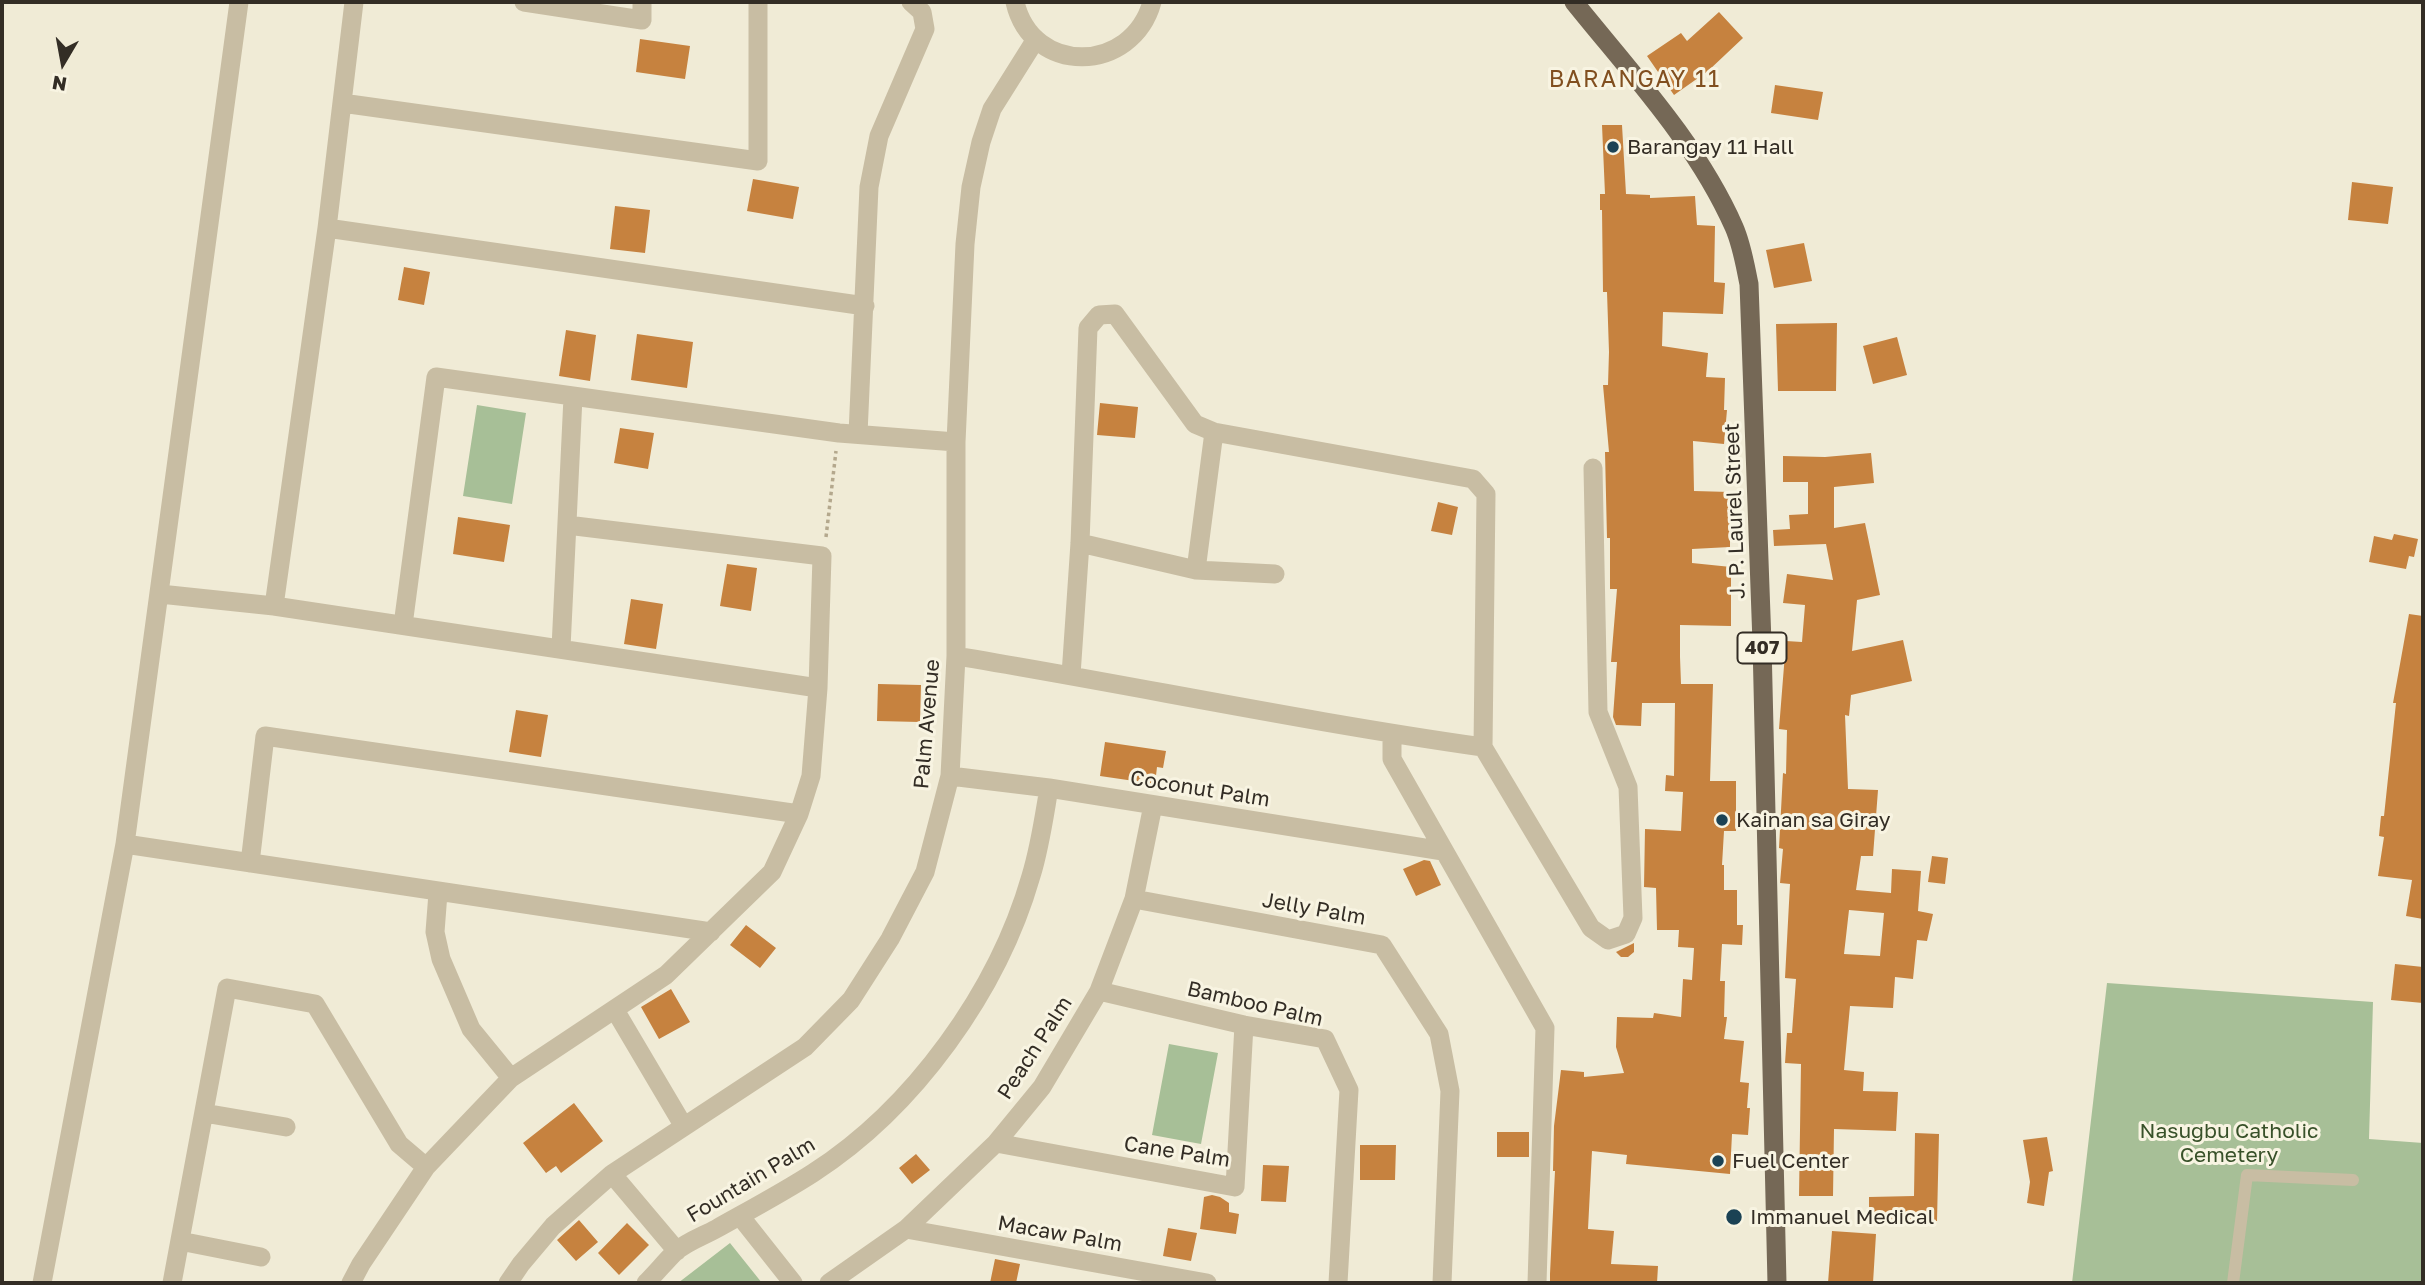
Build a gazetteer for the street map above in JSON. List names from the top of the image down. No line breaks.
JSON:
{"streets":{"main road":["J. P. Laurel Street","407"],"street":["Palm Avenue","Coconut Palm","Jelly Palm","Bamboo Palm","Peach Palm","Cane Palm","Fountain Palm","Macaw Palm"]},"crossings":[["Palm Avenue","Coconut Palm"],["Coconut Palm","Peach Palm"],["Coconut Palm","Fountain Palm"],["Jelly Palm","Peach Palm"],["Bamboo Palm","Peach Palm"],["Bamboo Palm","Cane Palm"],["Peach Palm","Cane Palm"],["Peach Palm","Macaw Palm"]],"districts":["BARANGAY 11"],"parks":["Nasugbu Catholic Cemetery"],"places":["Barangay 11 Hall","Kainan sa Giray","Fuel Center","Immanuel Medical"],"north":"bottom"}
